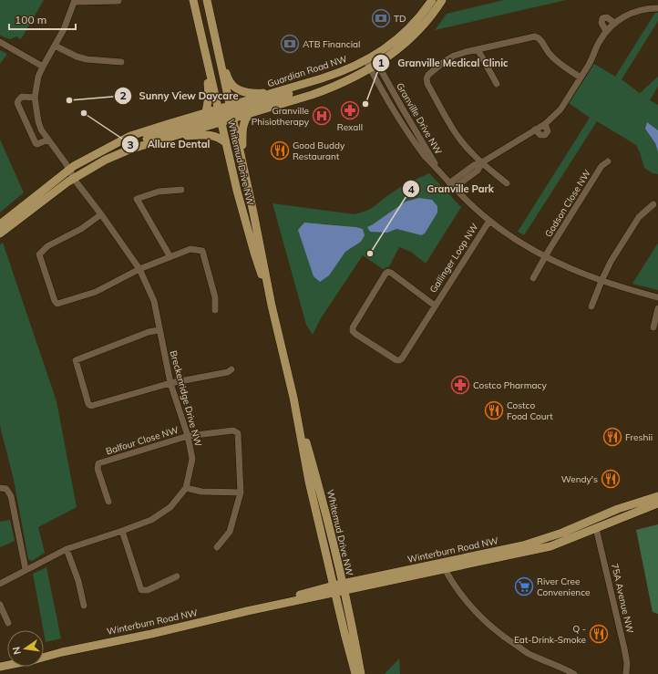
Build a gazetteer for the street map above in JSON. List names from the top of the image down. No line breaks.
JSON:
{"streets":{"main road":["Guardian Road NW","Whitemud Drive NW","Winterburn Road NW"],"street":["Granville Drive NW","Godson Close NW","Gallinger Loop NW","Breckenridge Drive NW","Balfour Close NW","75A Avenue NW"]},"crossings":[["Guardian Road NW","Granville Drive NW"],["Guardian Road NW","Whitemud Drive NW"],["Granville Drive NW","Godson Close NW"],["Granville Drive NW","Gallinger Loop NW"],["Whitemud Drive NW","Winterburn Road NW"],["Breckenridge Drive NW","Balfour Close NW"],["Winterburn Road NW","75A Avenue NW"]],"places":{"bank":["TD","ATB Financial"],"other":["Sunny View Daycare","Granville Medical Clinic","Allure Dental","Granville Park"],"pharmacy":["Rexall","Costco Pharmacy"],"hospital":["Granville Phisiotherapy"],"restaurant":["Good Buddy Restaurant","Costco Food Court","Freshii","Wendy's","Q - Eat-Drink-Smoke"],"supermarket":["River Cree Convenience"]},"scale_bar":"100 m","north":"left"}
